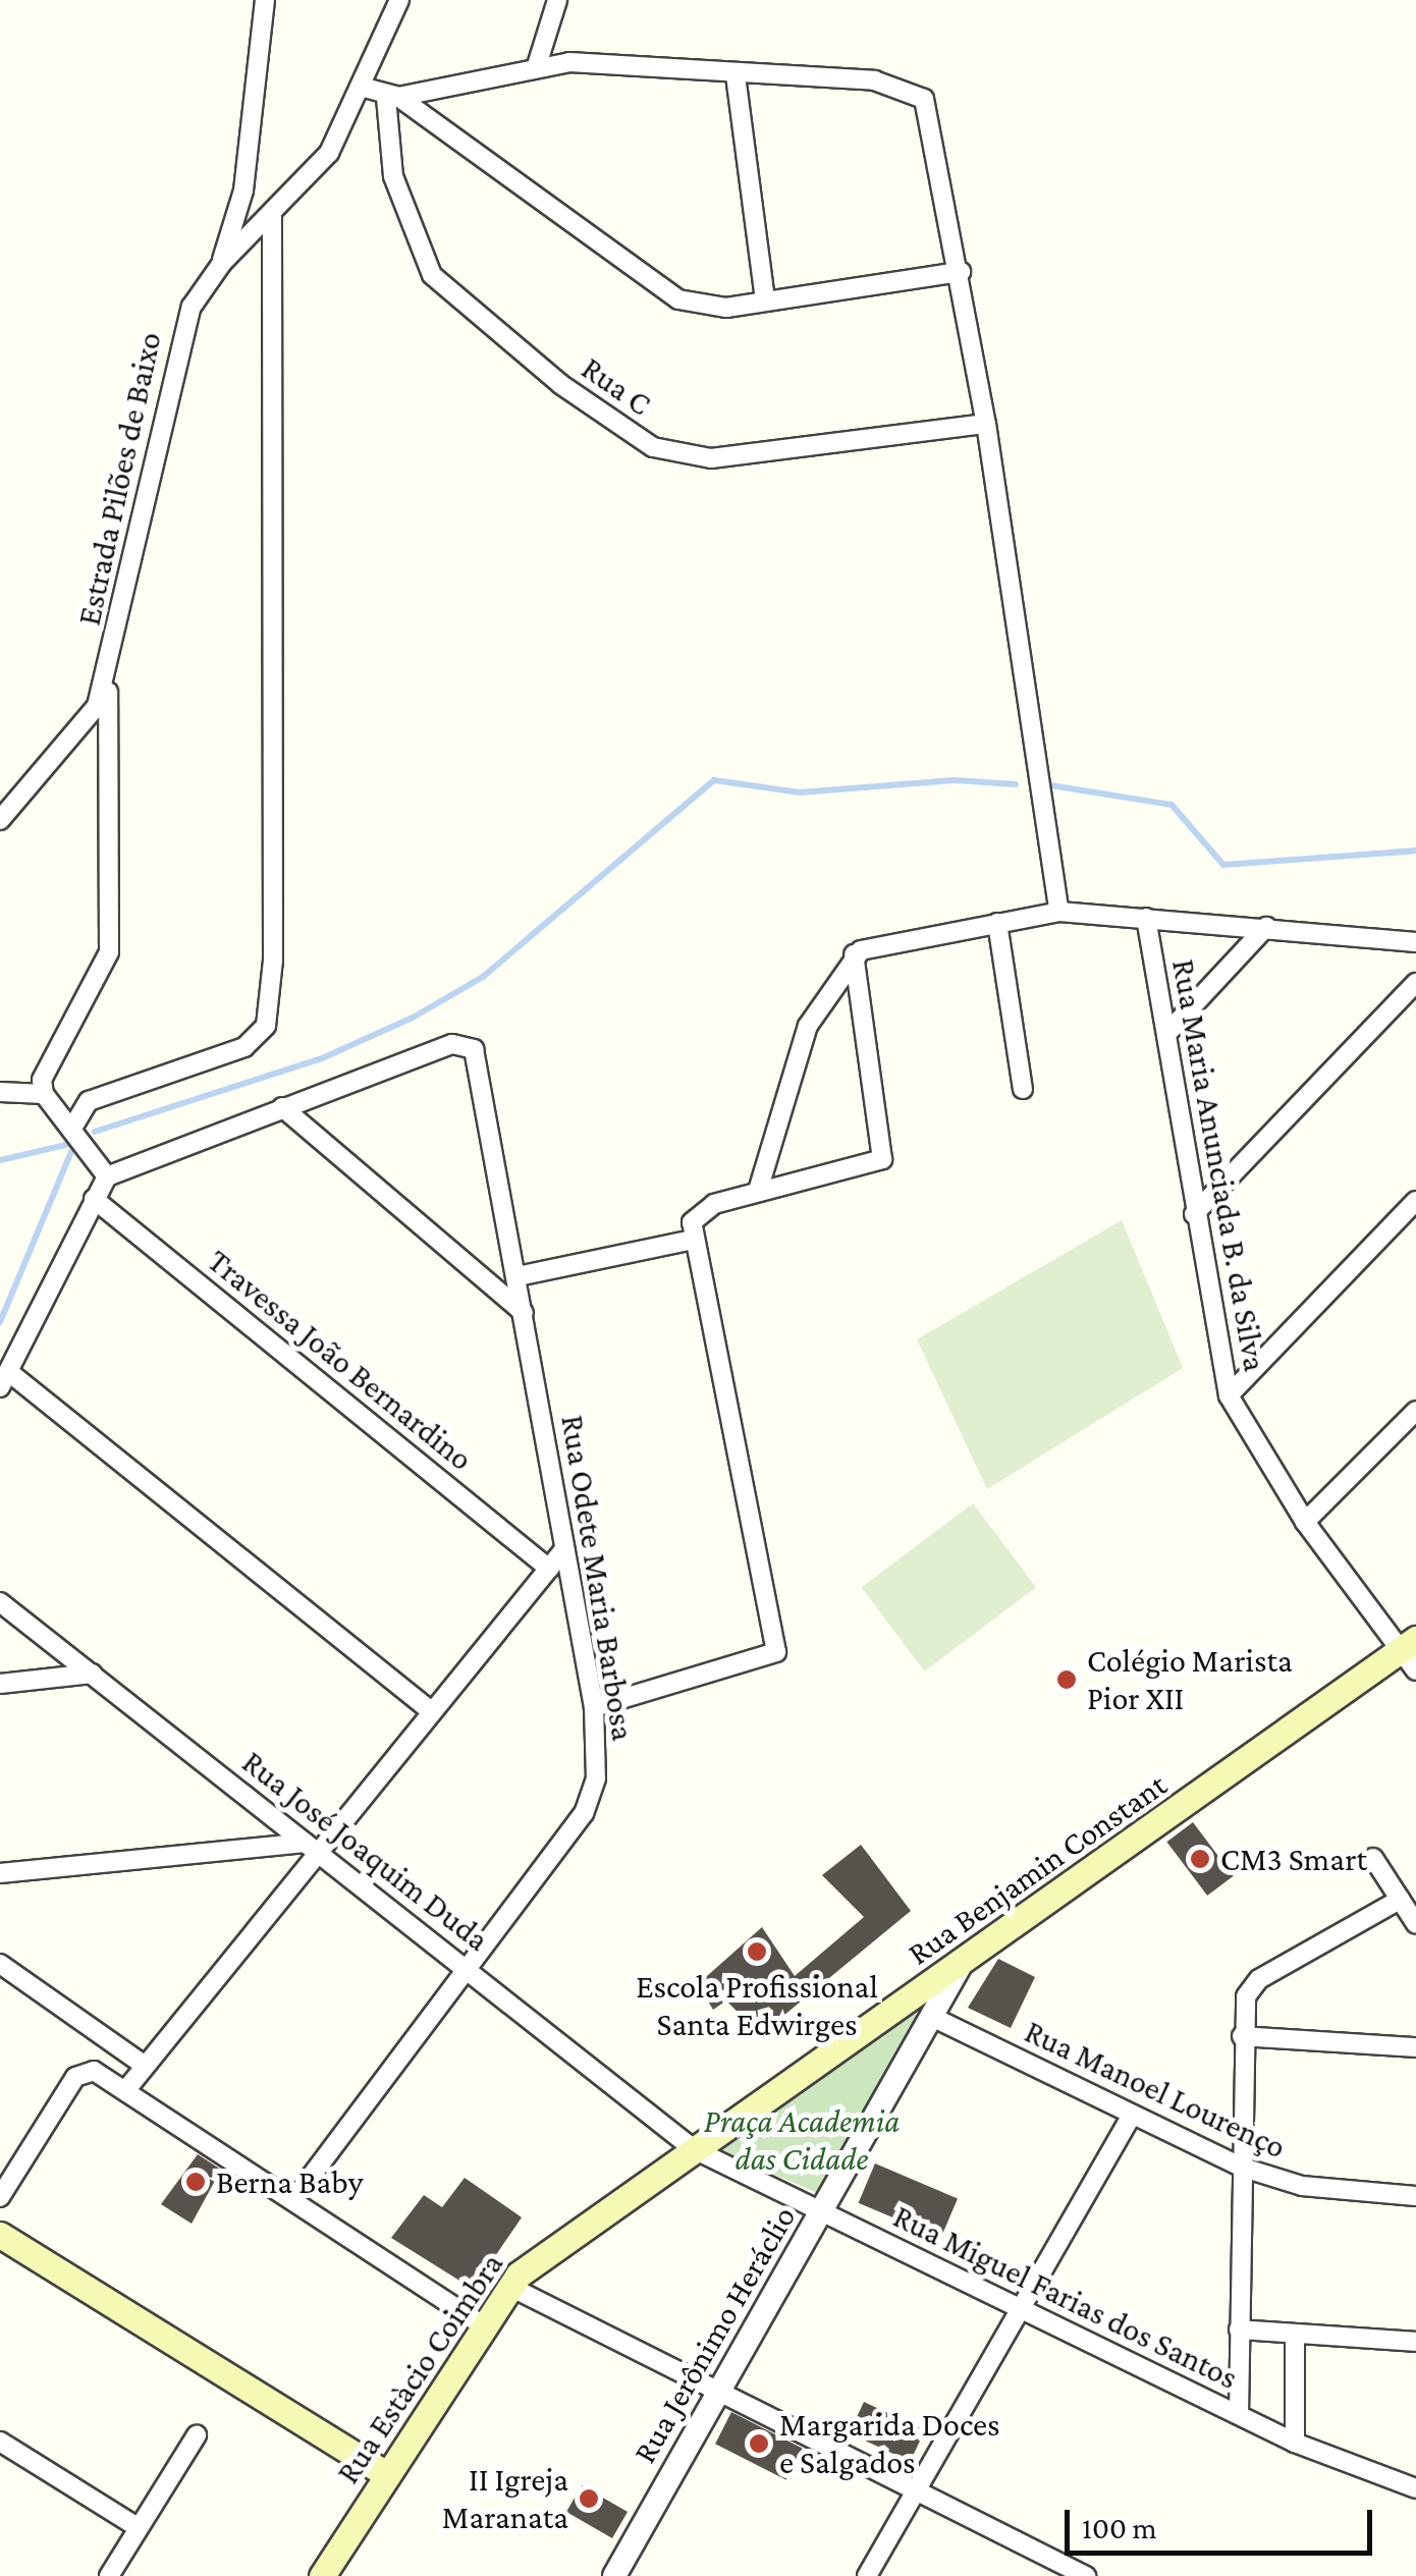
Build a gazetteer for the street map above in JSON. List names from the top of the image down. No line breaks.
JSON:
{"streets":{"main road":["Rua Benjamin Constant","Rua Estàcio Coimbra"],"street":["Rua C","Estrada Pilões de Baixo","Rua Maria Anunciada B. da Silva","Travessa João Bernardino","Rua Odete Maria Barbosa","Rua José Joaquim Duda","Rua Manoel Lourenço","Rua Miguel Farias dos Santos","Rua Jerônimo Heráclio"]},"crossings":[["Rua Maria Anunciada B. da Silva","Rua Benjamin Constant"],["Rua Odete Maria Barbosa","Rua José Joaquim Duda"],["Rua José Joaquim Duda","Rua Benjamin Constant"],["Rua José Joaquim Duda","Rua Miguel Farias dos Santos"],["Rua José Joaquim Duda","Rua Estàcio Coimbra"],["Rua Benjamin Constant","Rua Miguel Farias dos Santos"],["Rua Benjamin Constant","Rua Jerônimo Heráclio"],["Rua Benjamin Constant","Rua Estàcio Coimbra"],["Rua Manoel Lourenço","Rua Jerônimo Heráclio"],["Rua Miguel Farias dos Santos","Rua Jerônimo Heráclio"],["Rua Miguel Farias dos Santos","Rua Estàcio Coimbra"]],"parks":["Praça Academia das Cidade"],"places":["Colégio Marista Pior XII","CM3 Smart","Escola Profissional Santa Edwirges","Berna Baby","Margarida Doces e Salgados","II Igreja Maranata"],"scale_bar":"100 m"}
